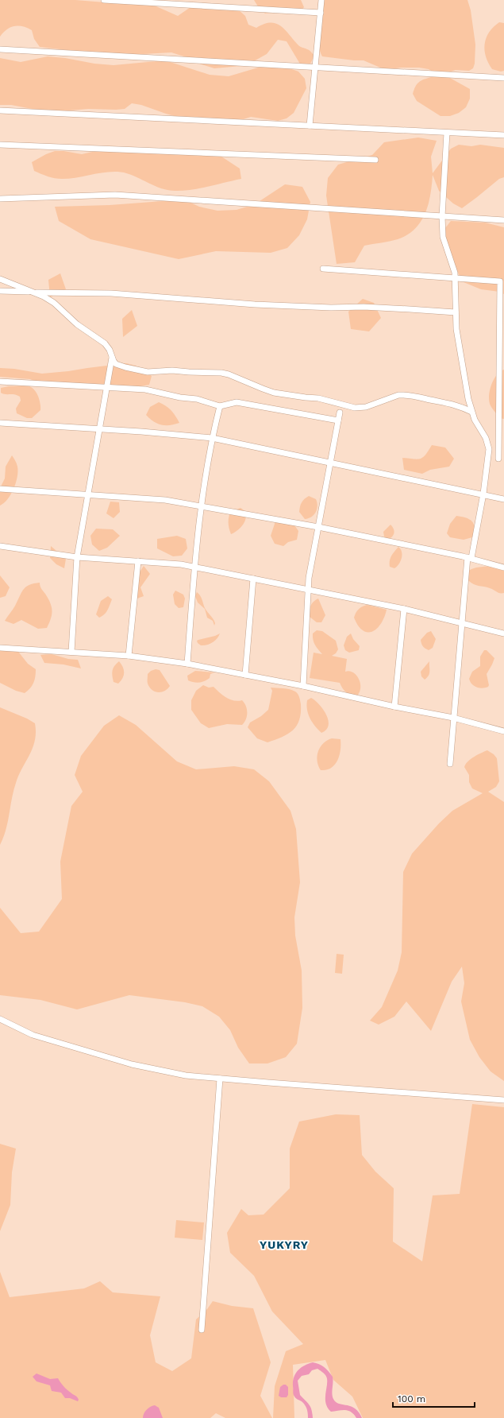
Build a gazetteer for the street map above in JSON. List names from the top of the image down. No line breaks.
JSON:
{"districts":["YUKYRY"],"scale_bar":"100 m"}
